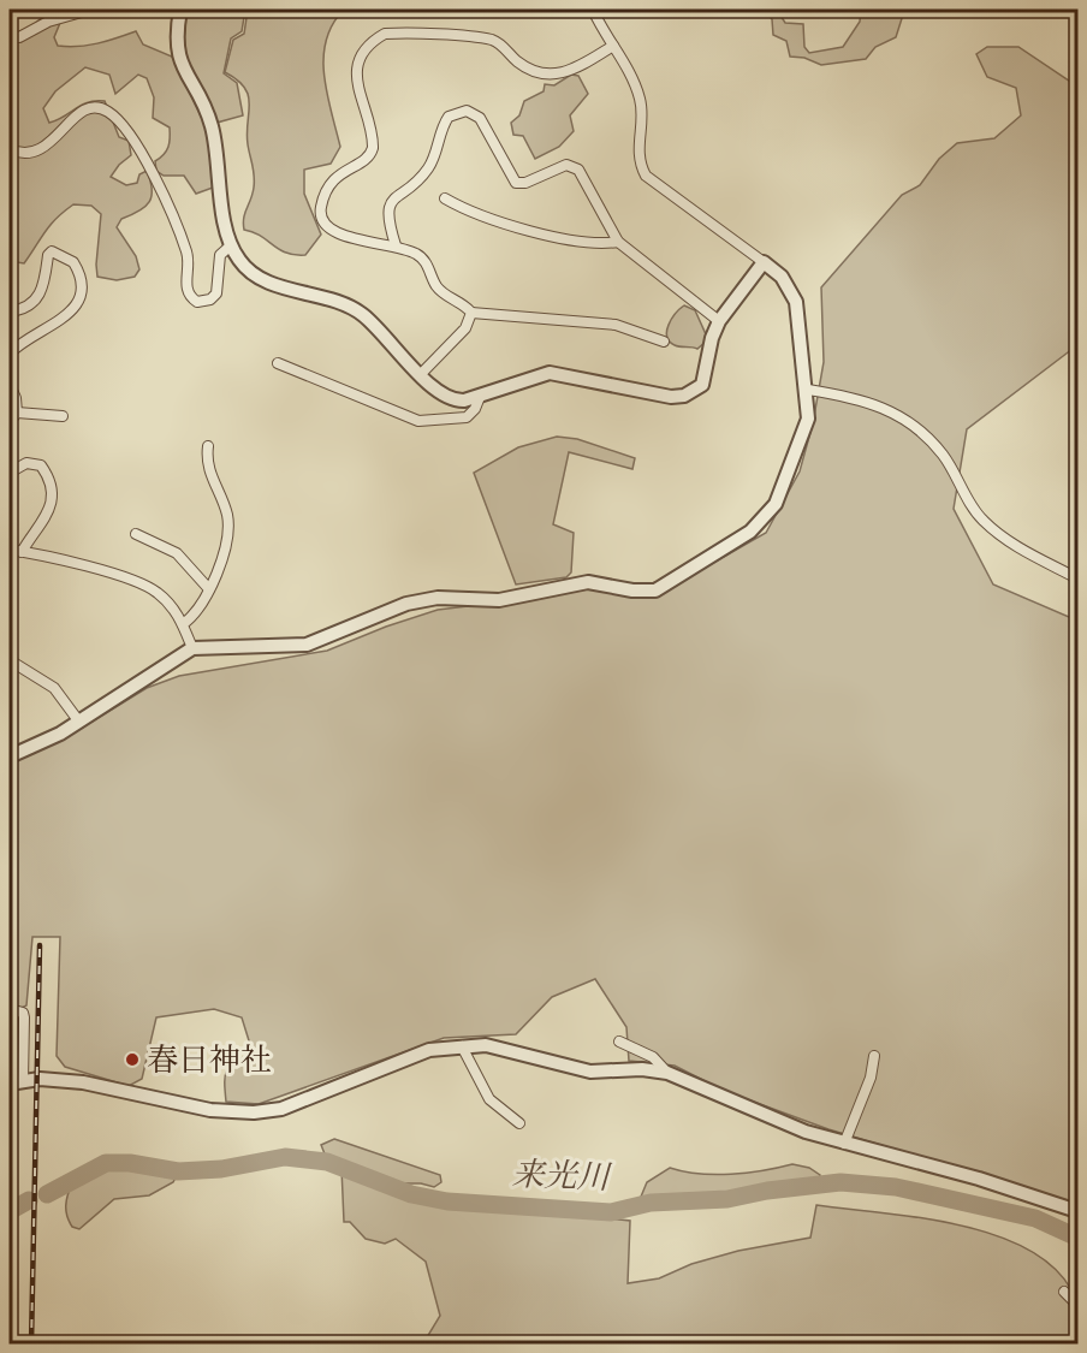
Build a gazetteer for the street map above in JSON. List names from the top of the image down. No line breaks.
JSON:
{"water":["来光川"],"places":["春日神社"]}
